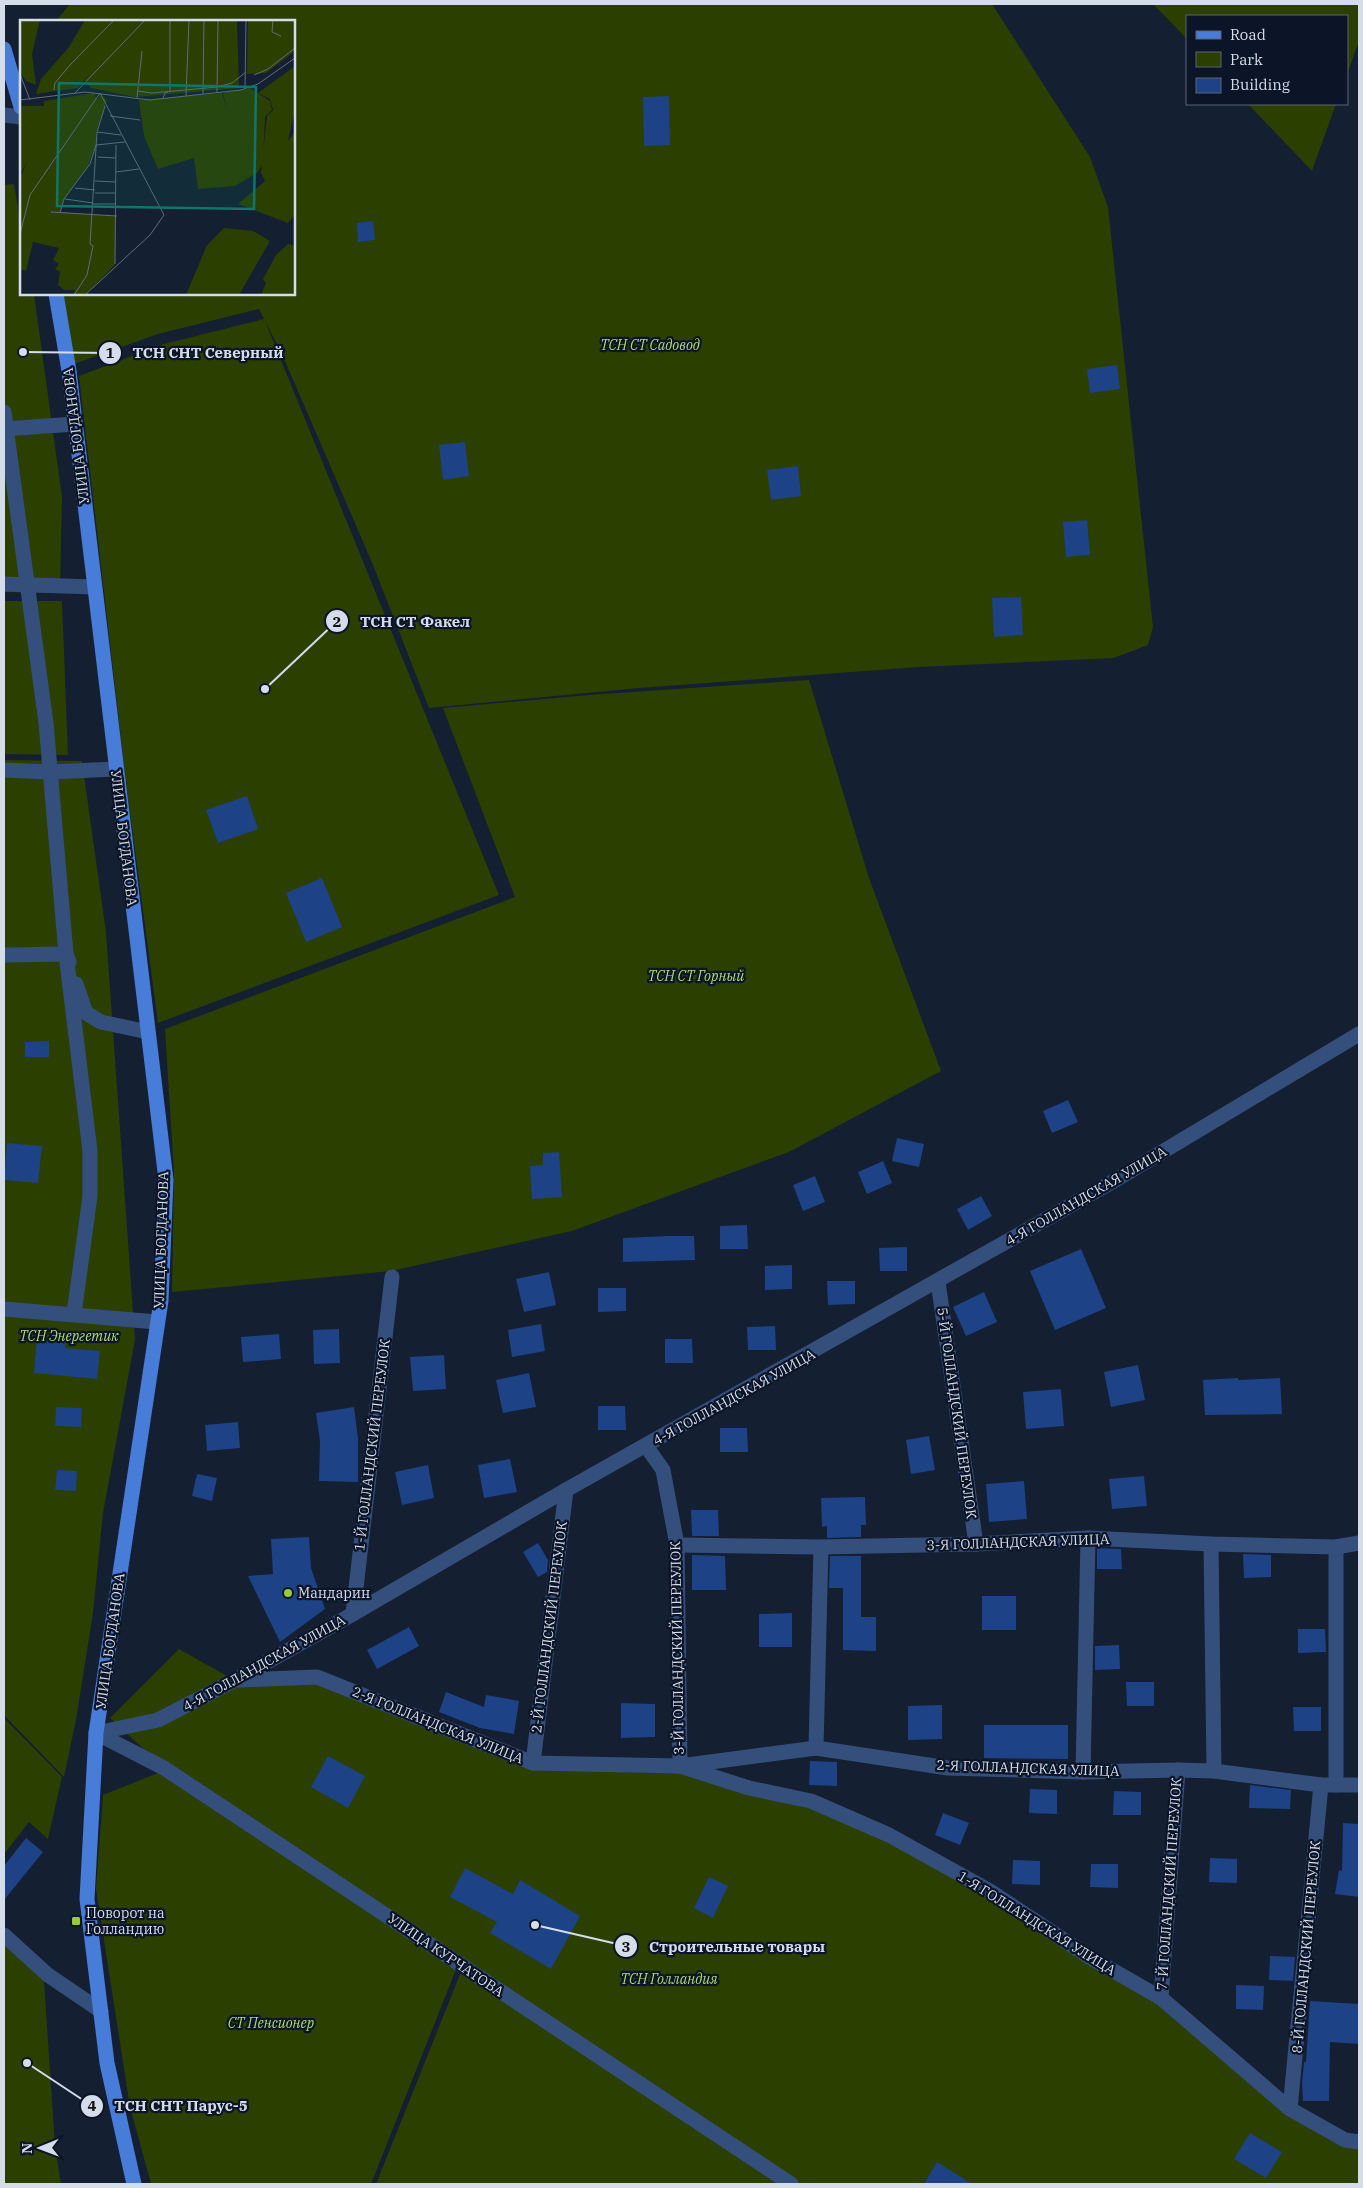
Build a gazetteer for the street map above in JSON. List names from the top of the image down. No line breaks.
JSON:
{"streets":{"main road":["УЛИЦА БОГДАНОВА"],"street":["4-Я ГОЛЛАНДСКАЯ УЛИЦА","5-Й ГОЛЛАНДСКИЙ ПЕРЕУЛОК","1-Й ГОЛЛАНДСКИЙ ПЕРЕУЛОК","3-Я ГОЛЛАНДСКАЯ УЛИЦА","2-Й ГОЛЛАНДСКИЙ ПЕРЕУЛОК","3-Й ГОЛЛАНДСКИЙ ПЕРЕУЛОК","2-Я ГОЛЛАНДСКАЯ УЛИЦА","7-Й ГОЛЛАНДСКИЙ ПЕРЕУЛОК","1-Я ГОЛЛАНДСКАЯ УЛИЦА","8-Й ГОЛЛАНДСКИЙ ПЕРЕУЛОК","УЛИЦА КУРЧАТОВА"]},"crossings":[["УЛИЦА БОГДАНОВА","4-Я ГОЛЛАНДСКАЯ УЛИЦА"],["УЛИЦА БОГДАНОВА","УЛИЦА КУРЧАТОВА"],["4-Я ГОЛЛАНДСКАЯ УЛИЦА","5-Й ГОЛЛАНДСКИЙ ПЕРЕУЛОК"],["4-Я ГОЛЛАНДСКАЯ УЛИЦА","1-Й ГОЛЛАНДСКИЙ ПЕРЕУЛОК"],["4-Я ГОЛЛАНДСКАЯ УЛИЦА","2-Й ГОЛЛАНДСКИЙ ПЕРЕУЛОК"],["4-Я ГОЛЛАНДСКАЯ УЛИЦА","3-Й ГОЛЛАНДСКИЙ ПЕРЕУЛОК"],["4-Я ГОЛЛАНДСКАЯ УЛИЦА","2-Я ГОЛЛАНДСКАЯ УЛИЦА"],["4-Я ГОЛЛАНДСКАЯ УЛИЦА","УЛИЦА КУРЧАТОВА"],["5-Й ГОЛЛАНДСКИЙ ПЕРЕУЛОК","3-Я ГОЛЛАНДСКАЯ УЛИЦА"],["3-Я ГОЛЛАНДСКАЯ УЛИЦА","3-Й ГОЛЛАНДСКИЙ ПЕРЕУЛОК"],["3-Я ГОЛЛАНДСКАЯ УЛИЦА","8-Й ГОЛЛАНДСКИЙ ПЕРЕУЛОК"],["2-Й ГОЛЛАНДСКИЙ ПЕРЕУЛОК","2-Я ГОЛЛАНДСКАЯ УЛИЦА"],["3-Й ГОЛЛАНДСКИЙ ПЕРЕУЛОК","2-Я ГОЛЛАНДСКАЯ УЛИЦА"],["3-Й ГОЛЛАНДСКИЙ ПЕРЕУЛОК","1-Я ГОЛЛАНДСКАЯ УЛИЦА"],["2-Я ГОЛЛАНДСКАЯ УЛИЦА","7-Й ГОЛЛАНДСКИЙ ПЕРЕУЛОК"],["2-Я ГОЛЛАНДСКАЯ УЛИЦА","1-Я ГОЛЛАНДСКАЯ УЛИЦА"],["2-Я ГОЛЛАНДСКАЯ УЛИЦА","8-Й ГОЛЛАНДСКИЙ ПЕРЕУЛОК"],["7-Й ГОЛЛАНДСКИЙ ПЕРЕУЛОК","1-Я ГОЛЛАНДСКАЯ УЛИЦА"],["1-Я ГОЛЛАНДСКАЯ УЛИЦА","8-Й ГОЛЛАНДСКИЙ ПЕРЕУЛОК"]],"parks":["ТСН СТ Садовод","ТСН СТ Горный","ТСН Энергетик","ТСН Голландия","СТ Пенсионер"],"places":{"other":["ТСН СНТ Северный","ТСН СТ Факел","Мандарин","Строительные товары","ТСН СНТ Парус-5"],"transit":["Поворот на Голландию"]},"legend":["Road","Park","Building"],"north":"left"}
